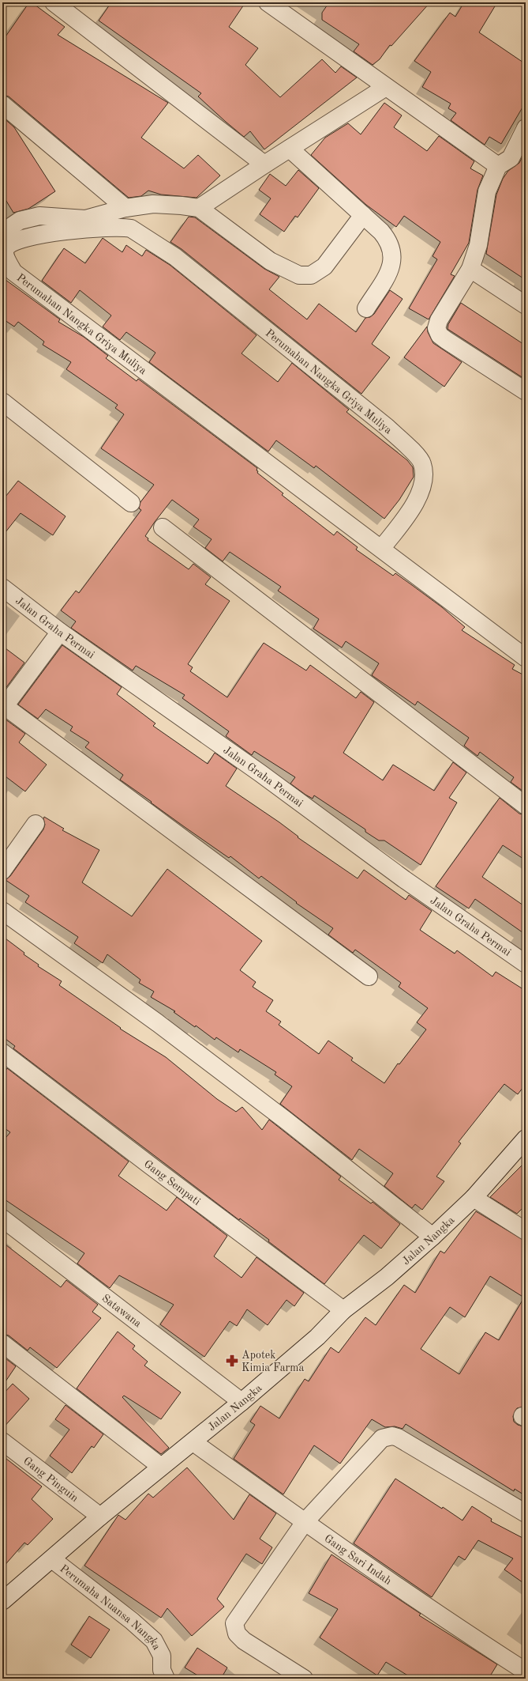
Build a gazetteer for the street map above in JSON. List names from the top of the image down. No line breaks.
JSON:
{"streets":{"street":["Perumahan Nangka Griya Muliya","Jalan Graha Permai","Gang Sempati","Jalan Nangka","Satawana","Gang Pinguin","Gang Sari Indah","Perumaha Nuansa Nangka"]},"crossings":[["Gang Sempati","Jalan Nangka"],["Jalan Nangka","Satawana"],["Jalan Nangka","Gang Pinguin"],["Jalan Nangka","Gang Sari Indah"],["Jalan Nangka","Perumaha Nuansa Nangka"]],"places":{"pharmacy":["Apotek Kimia Farma"]}}
